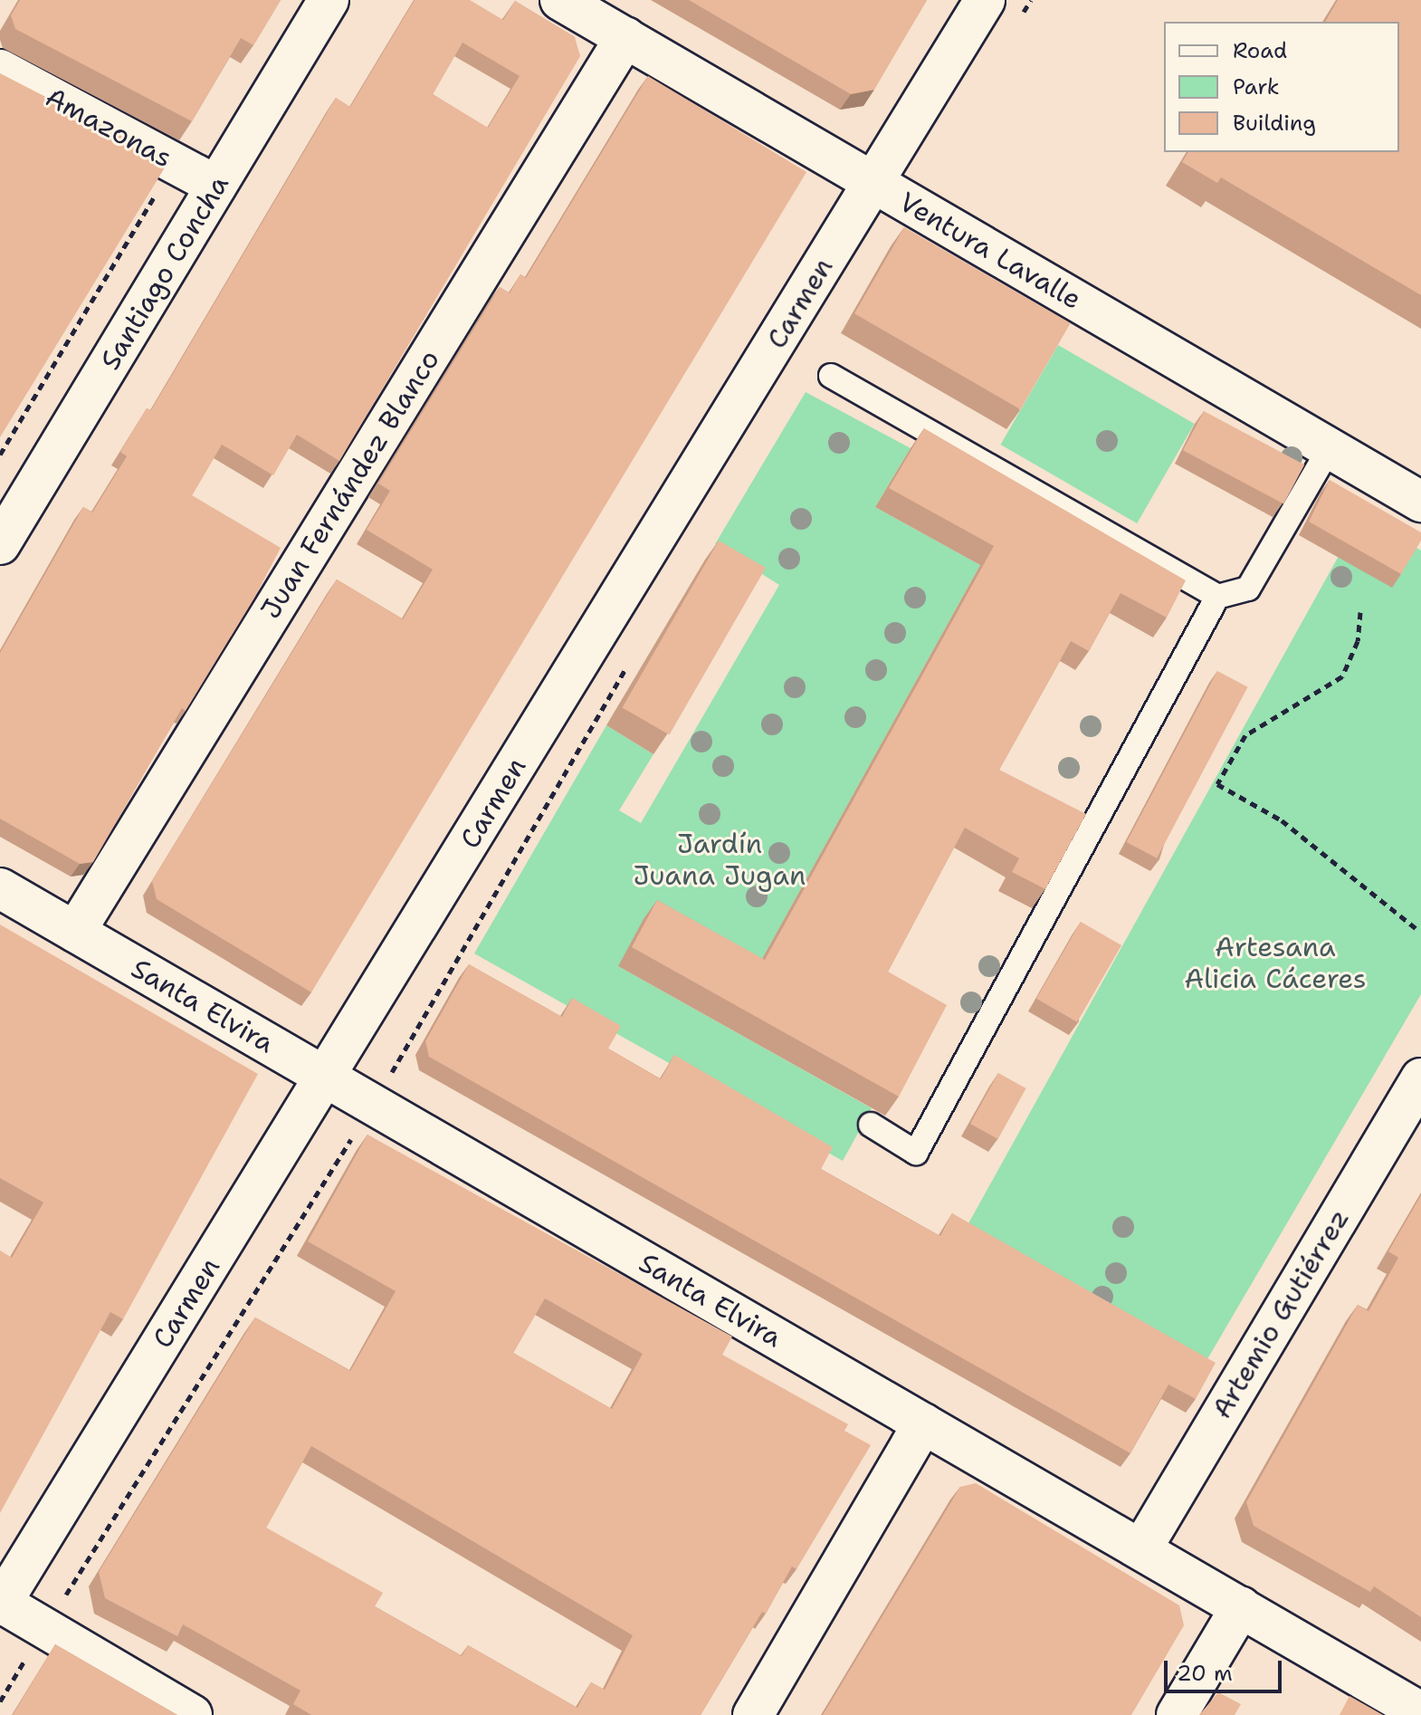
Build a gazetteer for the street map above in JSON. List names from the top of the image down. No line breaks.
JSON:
{"streets":{"street":["Amazonas","Ventura Lavalle","Santiago Concha","Carmen","Juan Fernández Blanco","Santa Elvira","Artemio Gutiérrez"]},"crossings":[["Amazonas","Santiago Concha"],["Ventura Lavalle","Carmen"],["Ventura Lavalle","Juan Fernández Blanco"],["Carmen","Santa Elvira"],["Juan Fernández Blanco","Santa Elvira"],["Santa Elvira","Artemio Gutiérrez"]],"parks":["Jardín Juana Jugan","Artesana Alicia Cáceres"],"legend":["Road","Park","Building"],"scale_bar":"20 m"}
